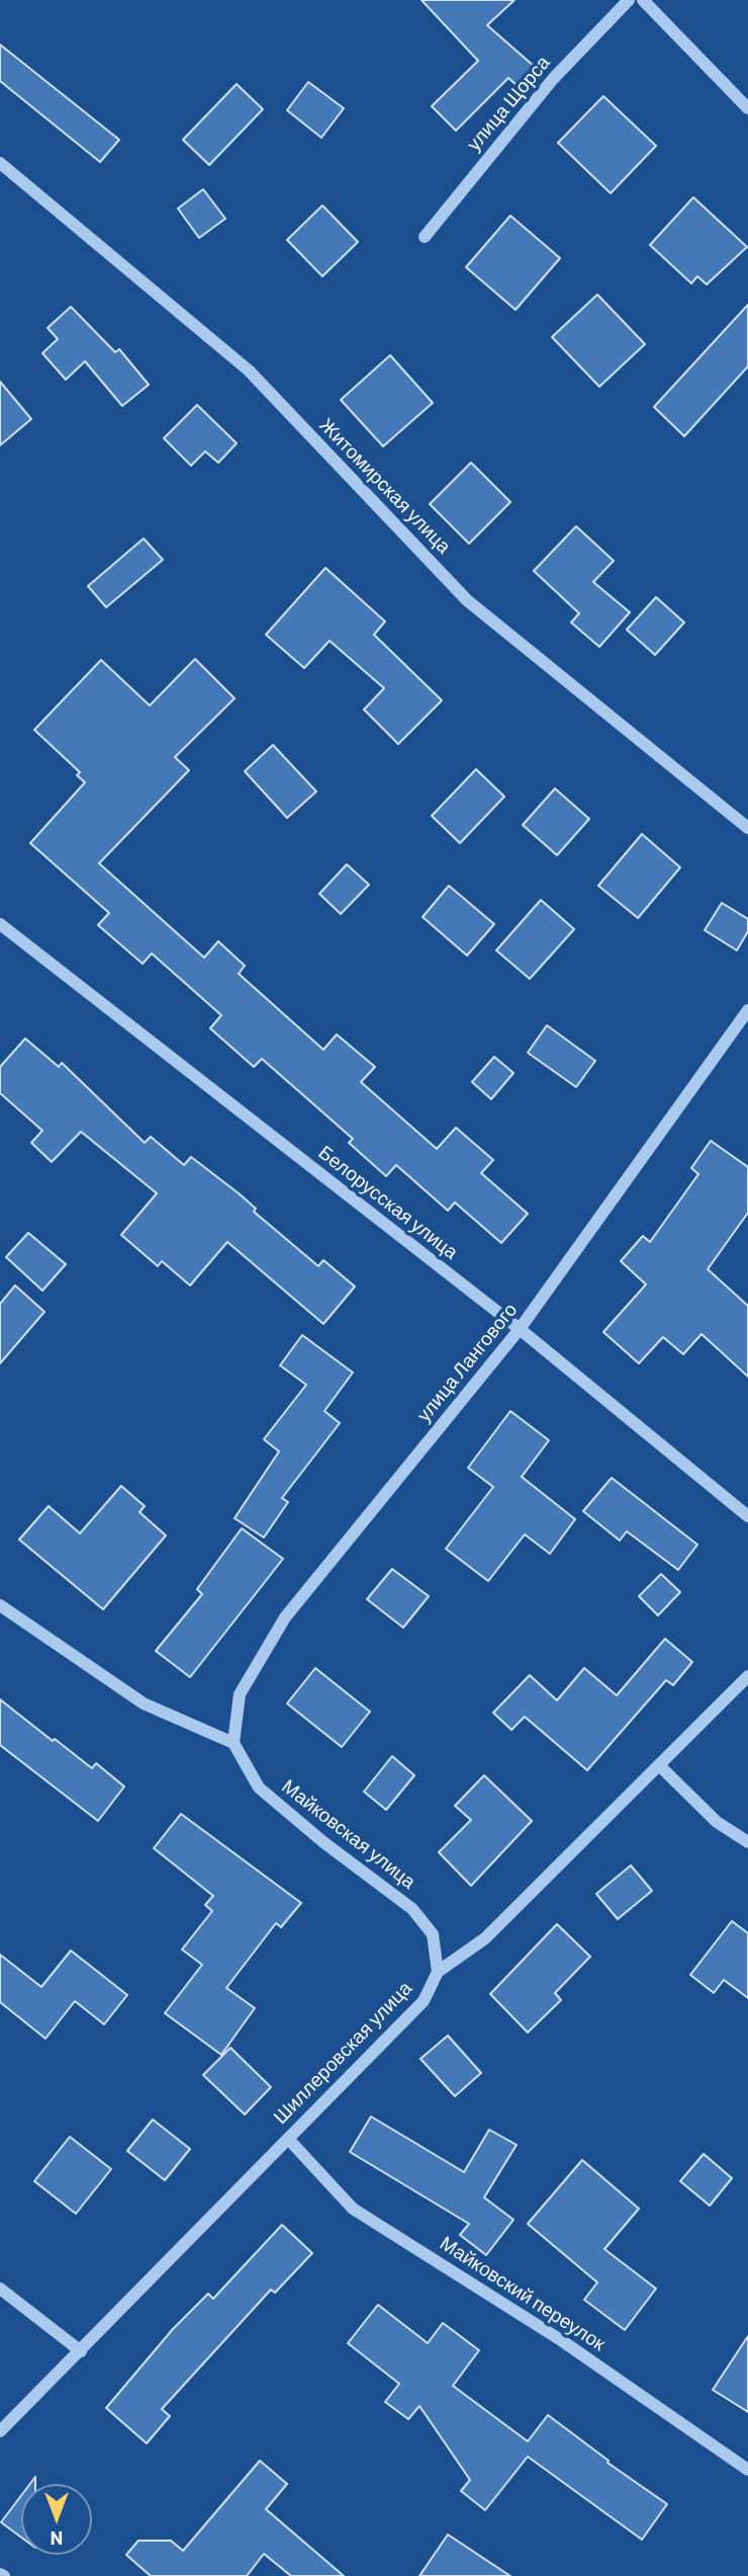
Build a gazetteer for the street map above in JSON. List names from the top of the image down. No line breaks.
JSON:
{"streets":{"street":["улица Щорса","Житомирская улица","Белорусская улица","улица Лангового","Майковская улица","Шиллеровская улица","Майковский переулок"]},"crossings":[["Белорусская улица","улица Лангового"],["улица Лангового","Майковская улица"],["Майковская улица","Шиллеровская улица"],["Шиллеровская улица","Майковский переулок"]],"north":"bottom"}
